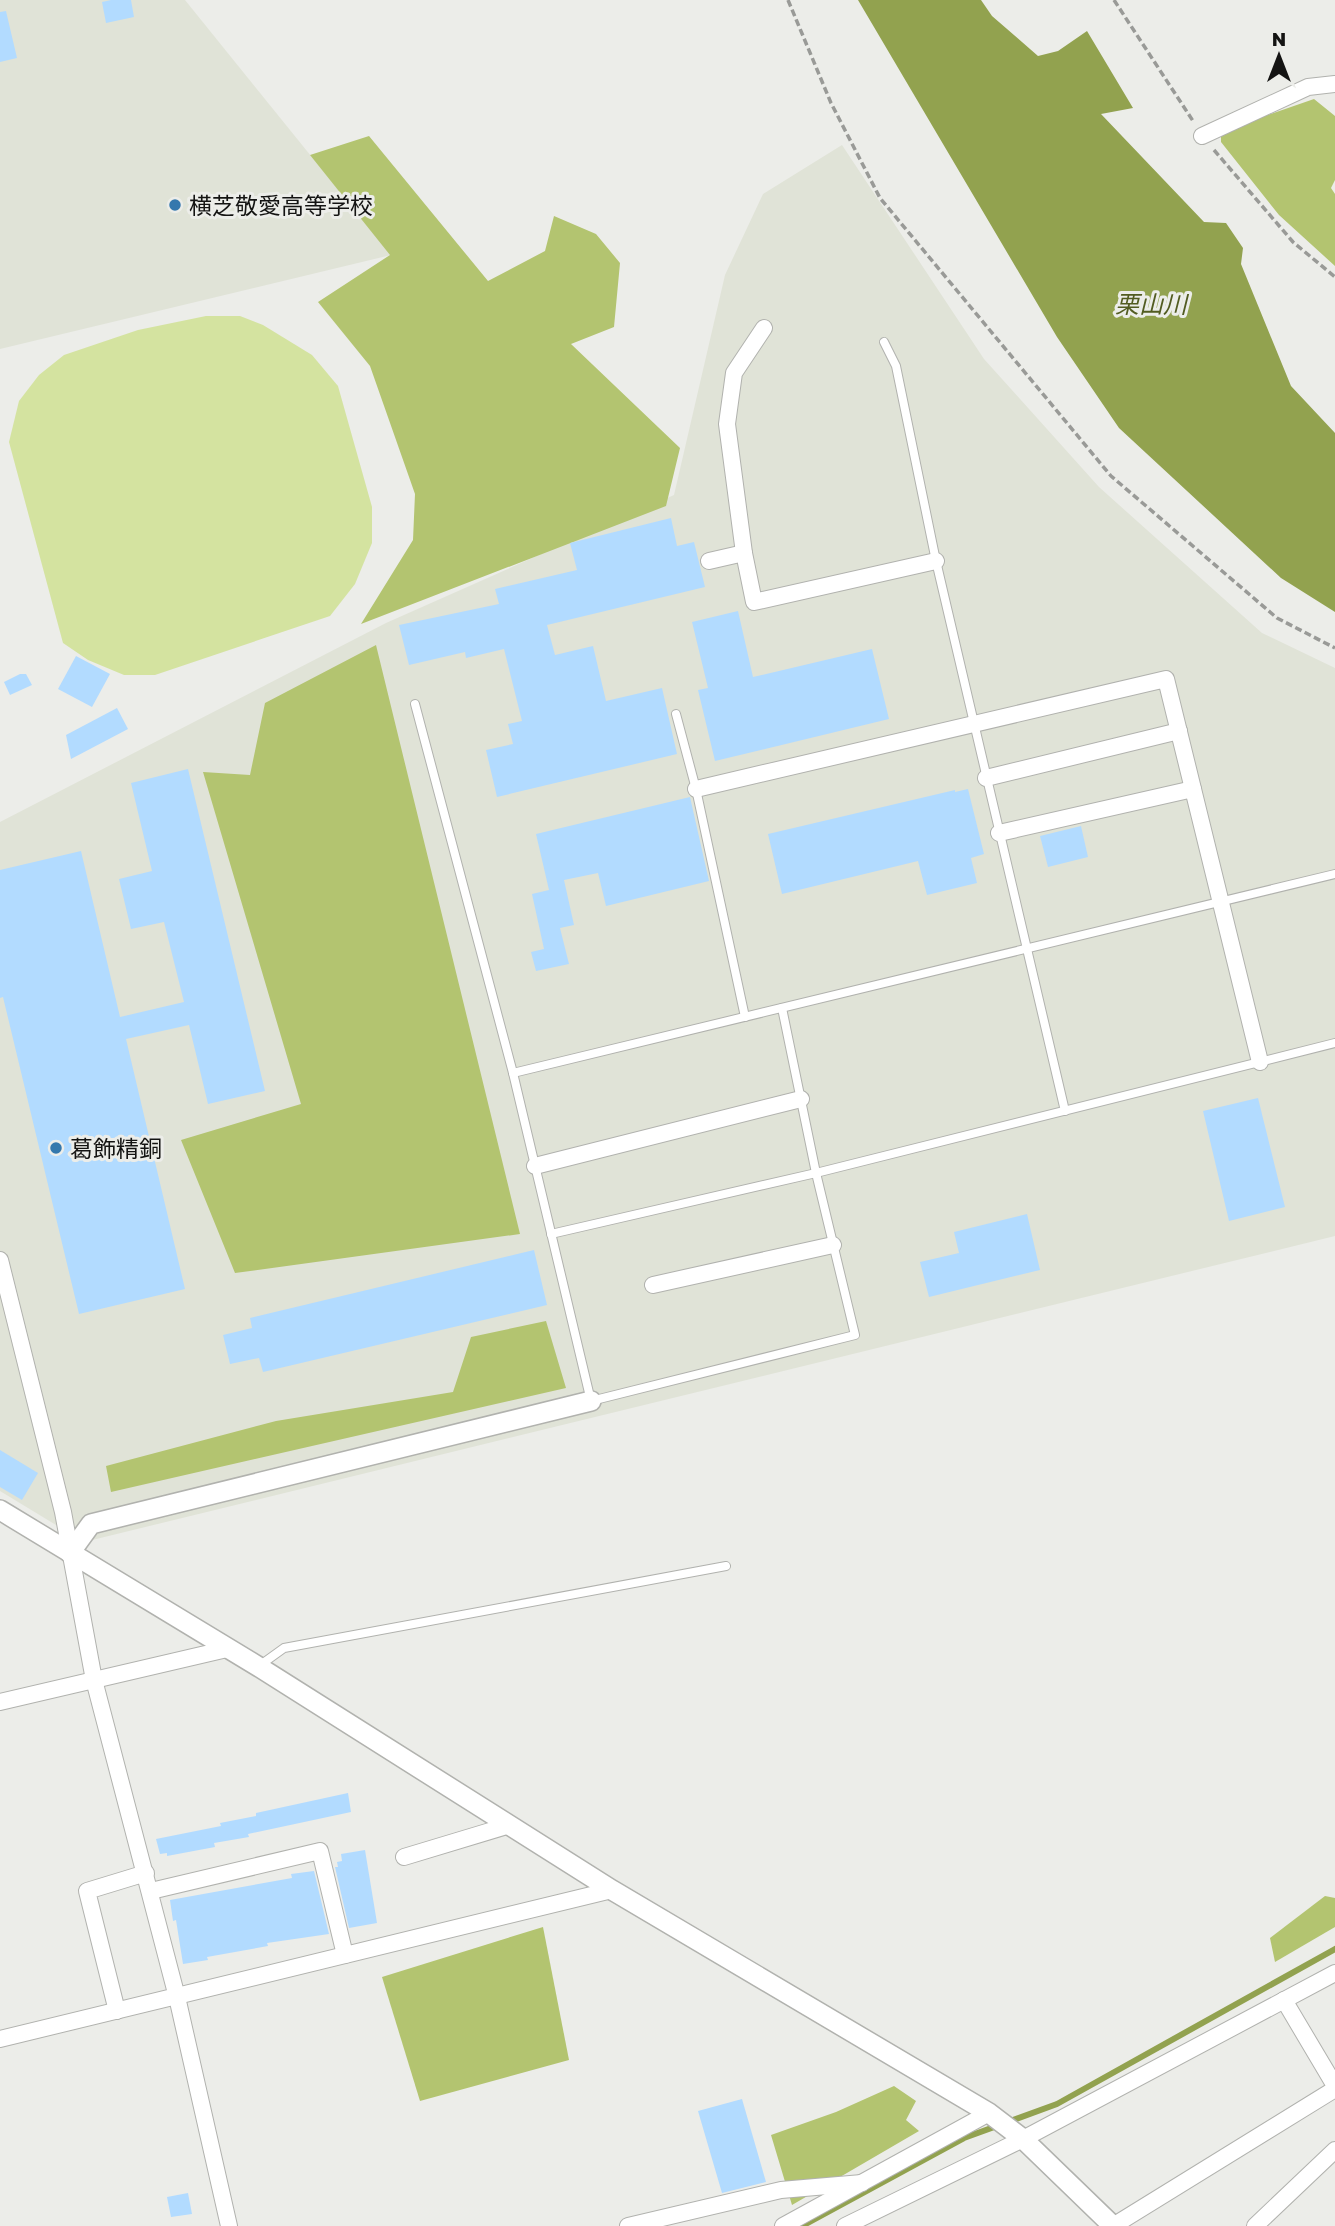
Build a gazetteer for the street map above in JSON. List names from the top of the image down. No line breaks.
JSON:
{"water":["栗山川"],"places":["横芝敬愛高等学校","葛飾精銅"],"north":"top"}
